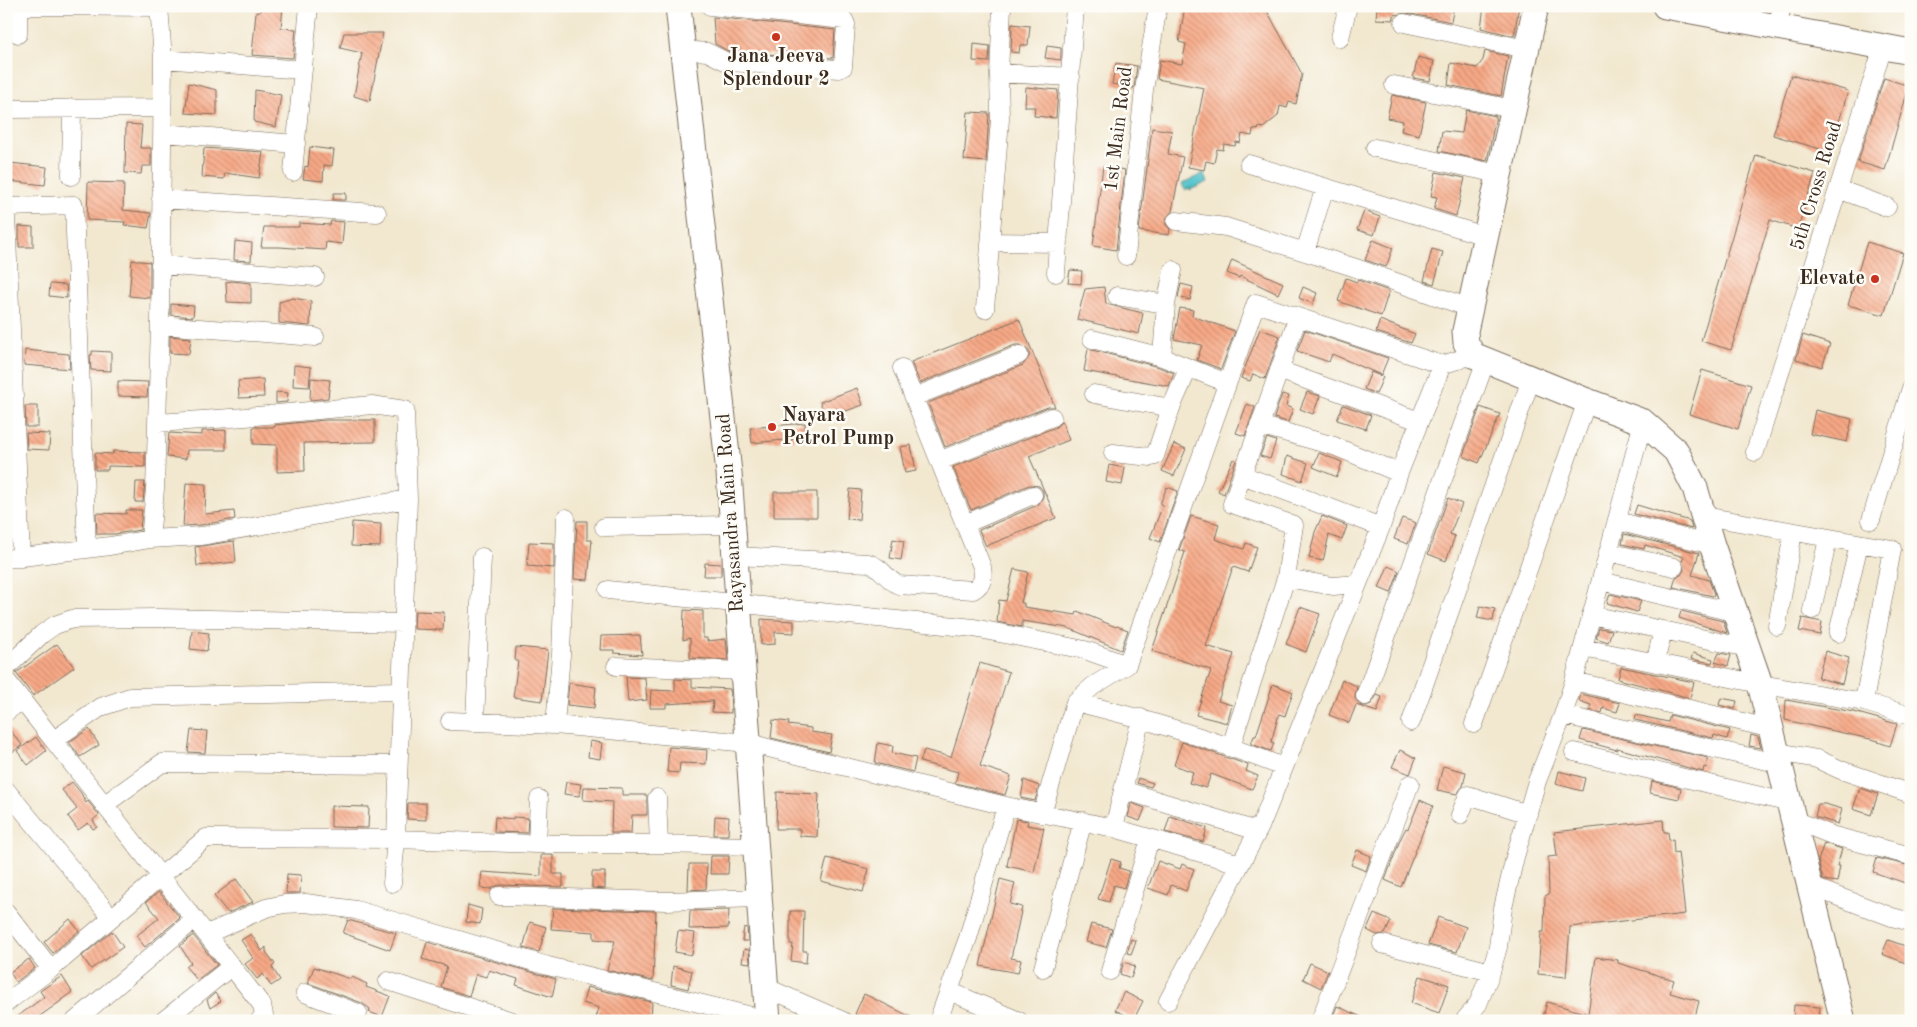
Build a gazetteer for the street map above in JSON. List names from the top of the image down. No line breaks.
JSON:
{"streets":{"street":["1st Main Road","5th Cross Road","Rayasandra Main Road"]},"places":["Jana Jeeva Splendour 2","Elevate","Nayara Petrol Pump"]}
